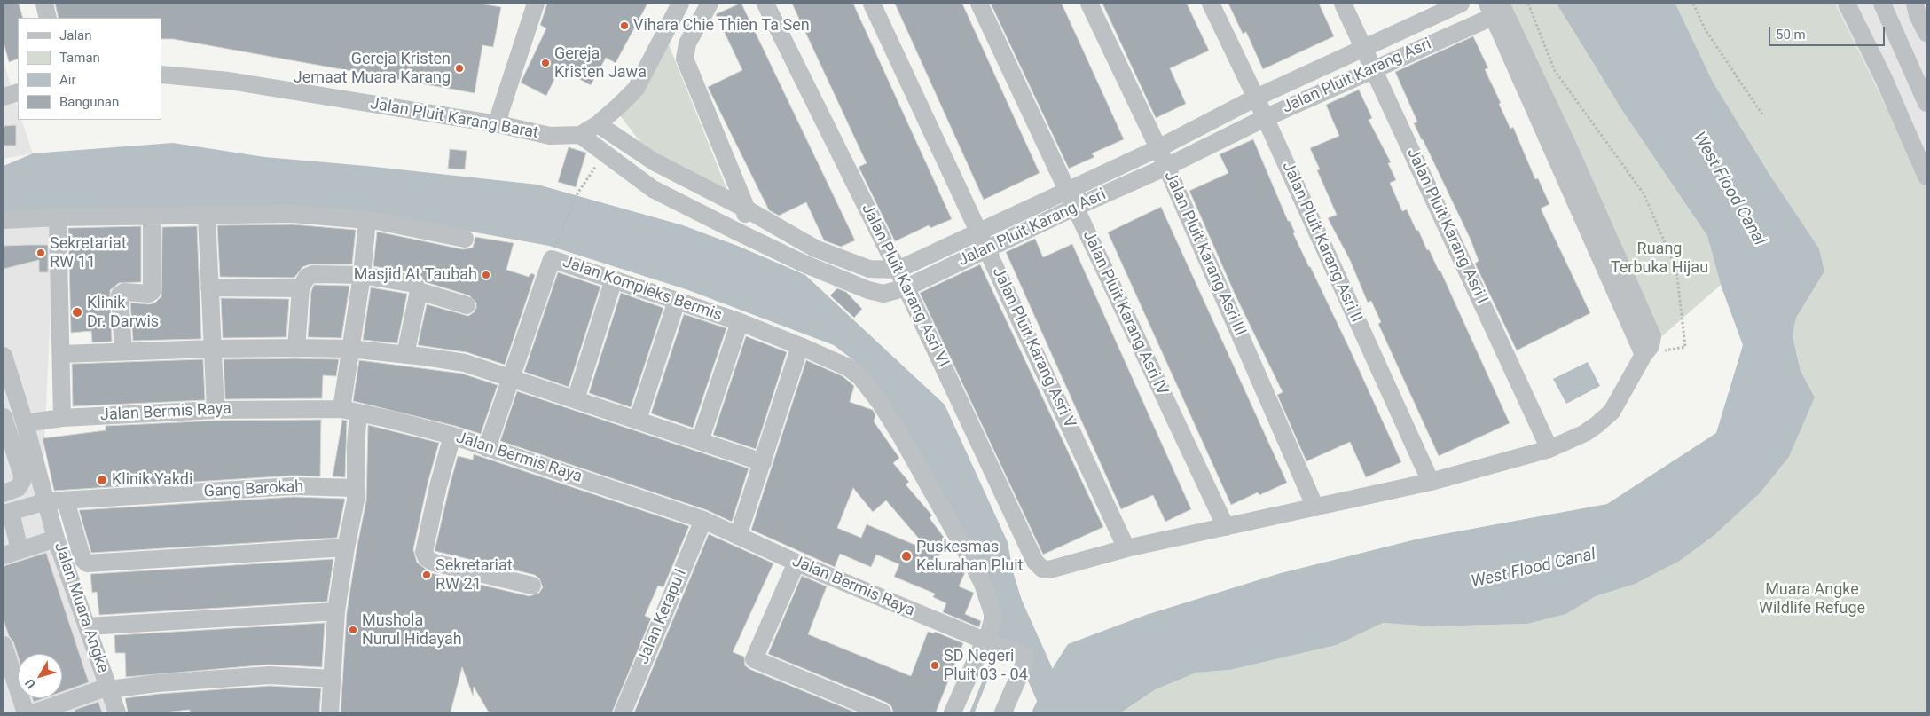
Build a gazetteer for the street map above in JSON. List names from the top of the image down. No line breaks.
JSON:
{"streets":{"street":["Jalan Pluit Karang Asri","Jalan Pluit Karang Barat","Jalan Pluit Karang Asri I","Jalan Pluit Karang Asri II","Jalan Pluit Karang Asri III","Jalan Pluit Karang Asri VI","Jalan Kompleks Bermis","Jalan Pluit Karang Asri IV","Jalan Pluit Karang Asri V","Jalan Bermis Raya","Gang Barokah","Jalan Muara Angke","Jalan Kerapu I"]},"crossings":[["Jalan Pluit Karang Asri","Jalan Pluit Karang Barat"],["Jalan Pluit Karang Asri","Jalan Pluit Karang Asri I"],["Jalan Pluit Karang Asri","Jalan Pluit Karang Asri II"],["Jalan Pluit Karang Asri","Jalan Pluit Karang Asri III"],["Jalan Pluit Karang Asri","Jalan Pluit Karang Asri VI"],["Jalan Pluit Karang Asri","Jalan Pluit Karang Asri IV"],["Jalan Pluit Karang Asri","Jalan Pluit Karang Asri V"],["Jalan Pluit Karang Asri VI","Jalan Pluit Karang Asri V"],["Jalan Kompleks Bermis","Jalan Bermis Raya"],["Jalan Bermis Raya","Jalan Muara Angke"],["Jalan Bermis Raya","Jalan Kerapu I"],["Gang Barokah","Jalan Muara Angke"]],"water":["West Flood Canal"],"parks":["Ruang Terbuka Hijau","Muara Angke Wildlife Refuge"],"places":["Vihara Chie Thien Ta Sen","Gereja Kristen Jawa","Gereja Kristen Jemaat Muara Karang","Sekretariat RW 11","Masjid At Taubah","Klinik Dr. Darwis","Klinik Yakdi","Puskesmas Kelurahan Pluit","Sekretariat RW 21","Mushola Nurul Hidayah","SD Negeri Pluit 03 - 04"],"legend":["Jalan","Taman","Air","Bangunan"],"scale_bar":"50 m","north":"bottom left"}
